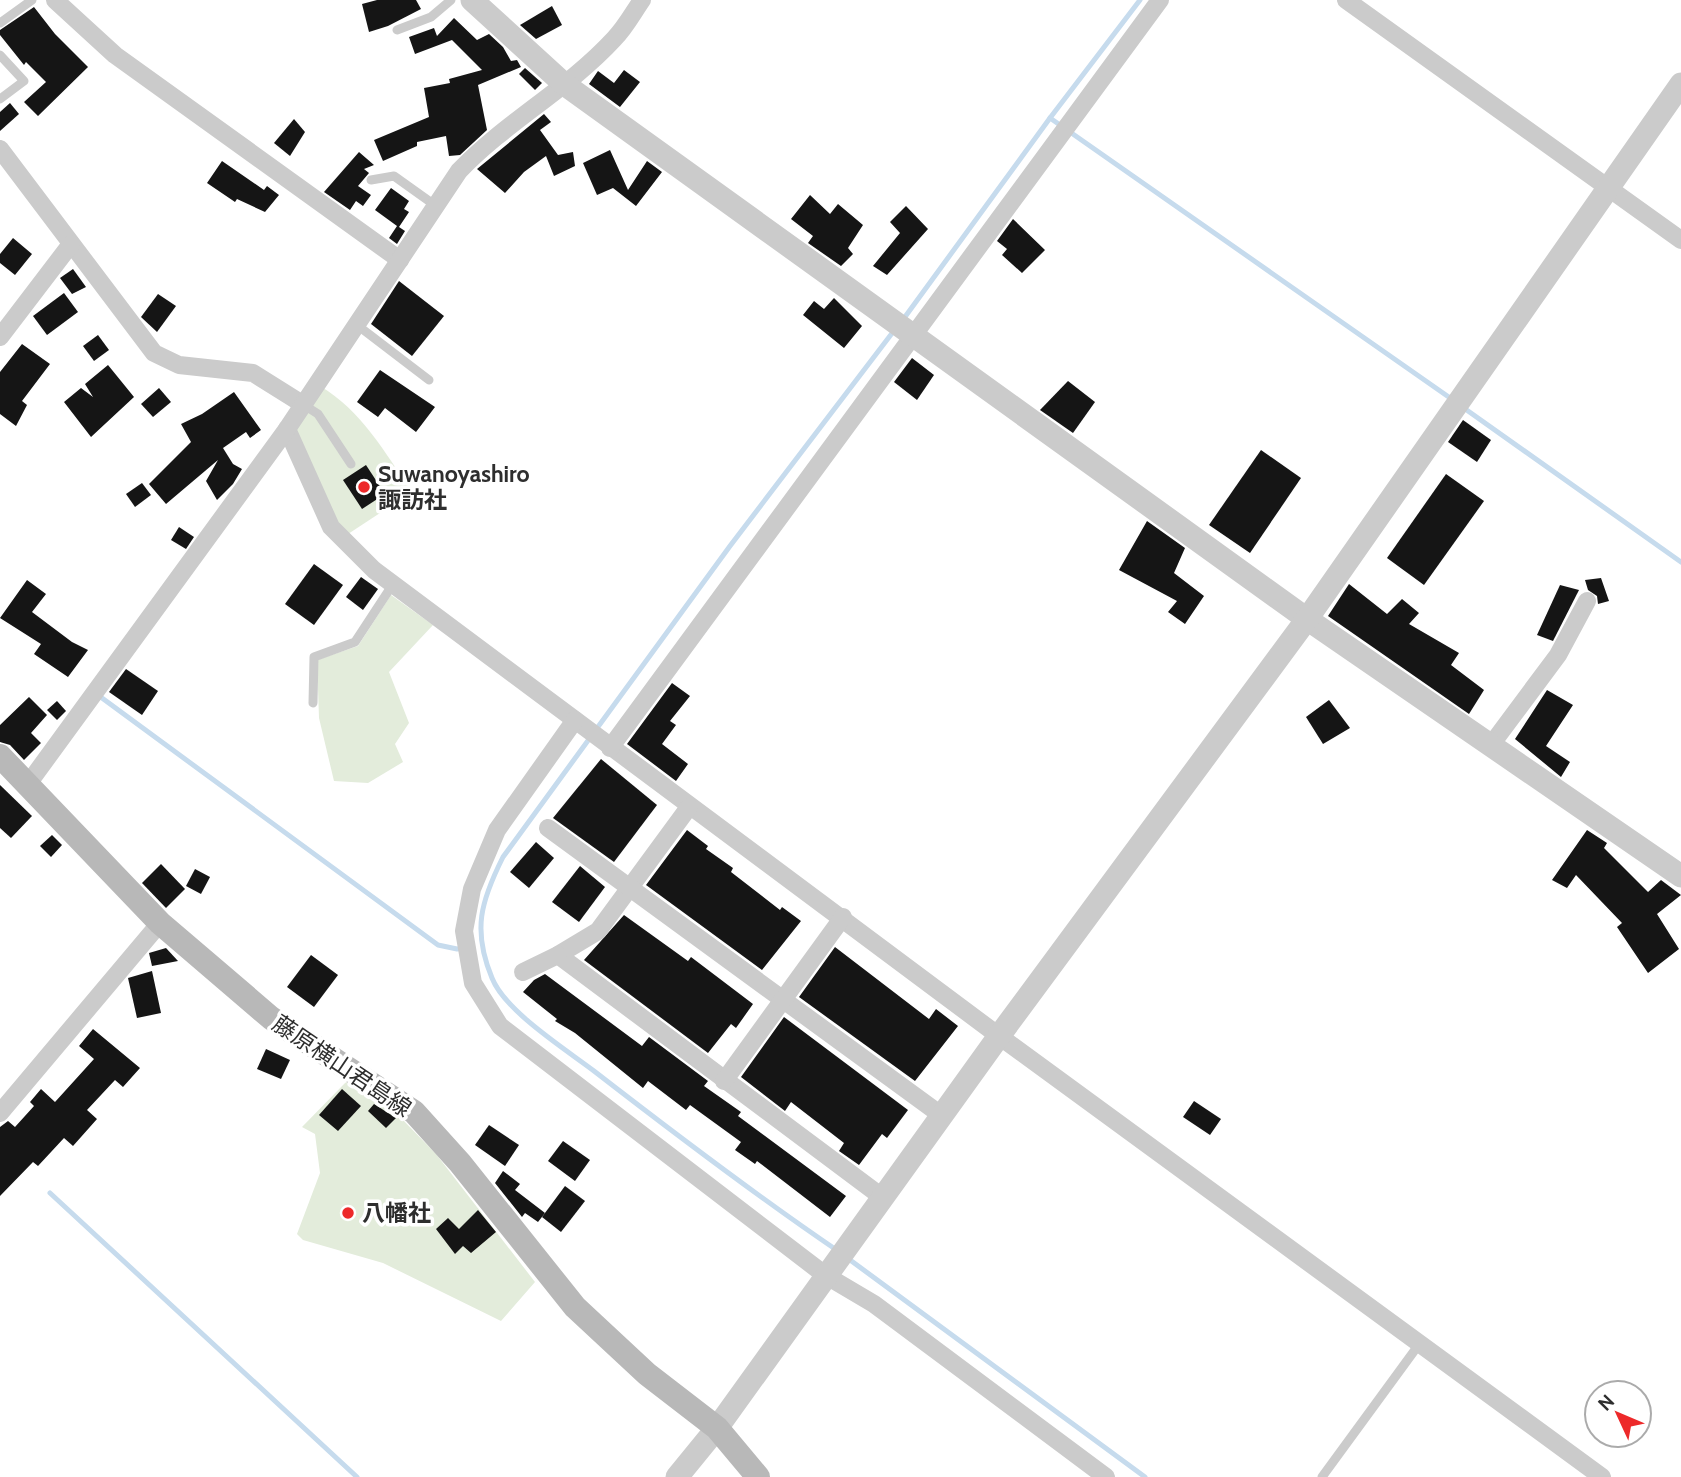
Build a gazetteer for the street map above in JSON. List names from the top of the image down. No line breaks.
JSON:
{"streets":{"main road":["藤原横山君島線"]},"places":["Suwanoyashiro 諏訪社","八幡社"],"north":"top left"}
